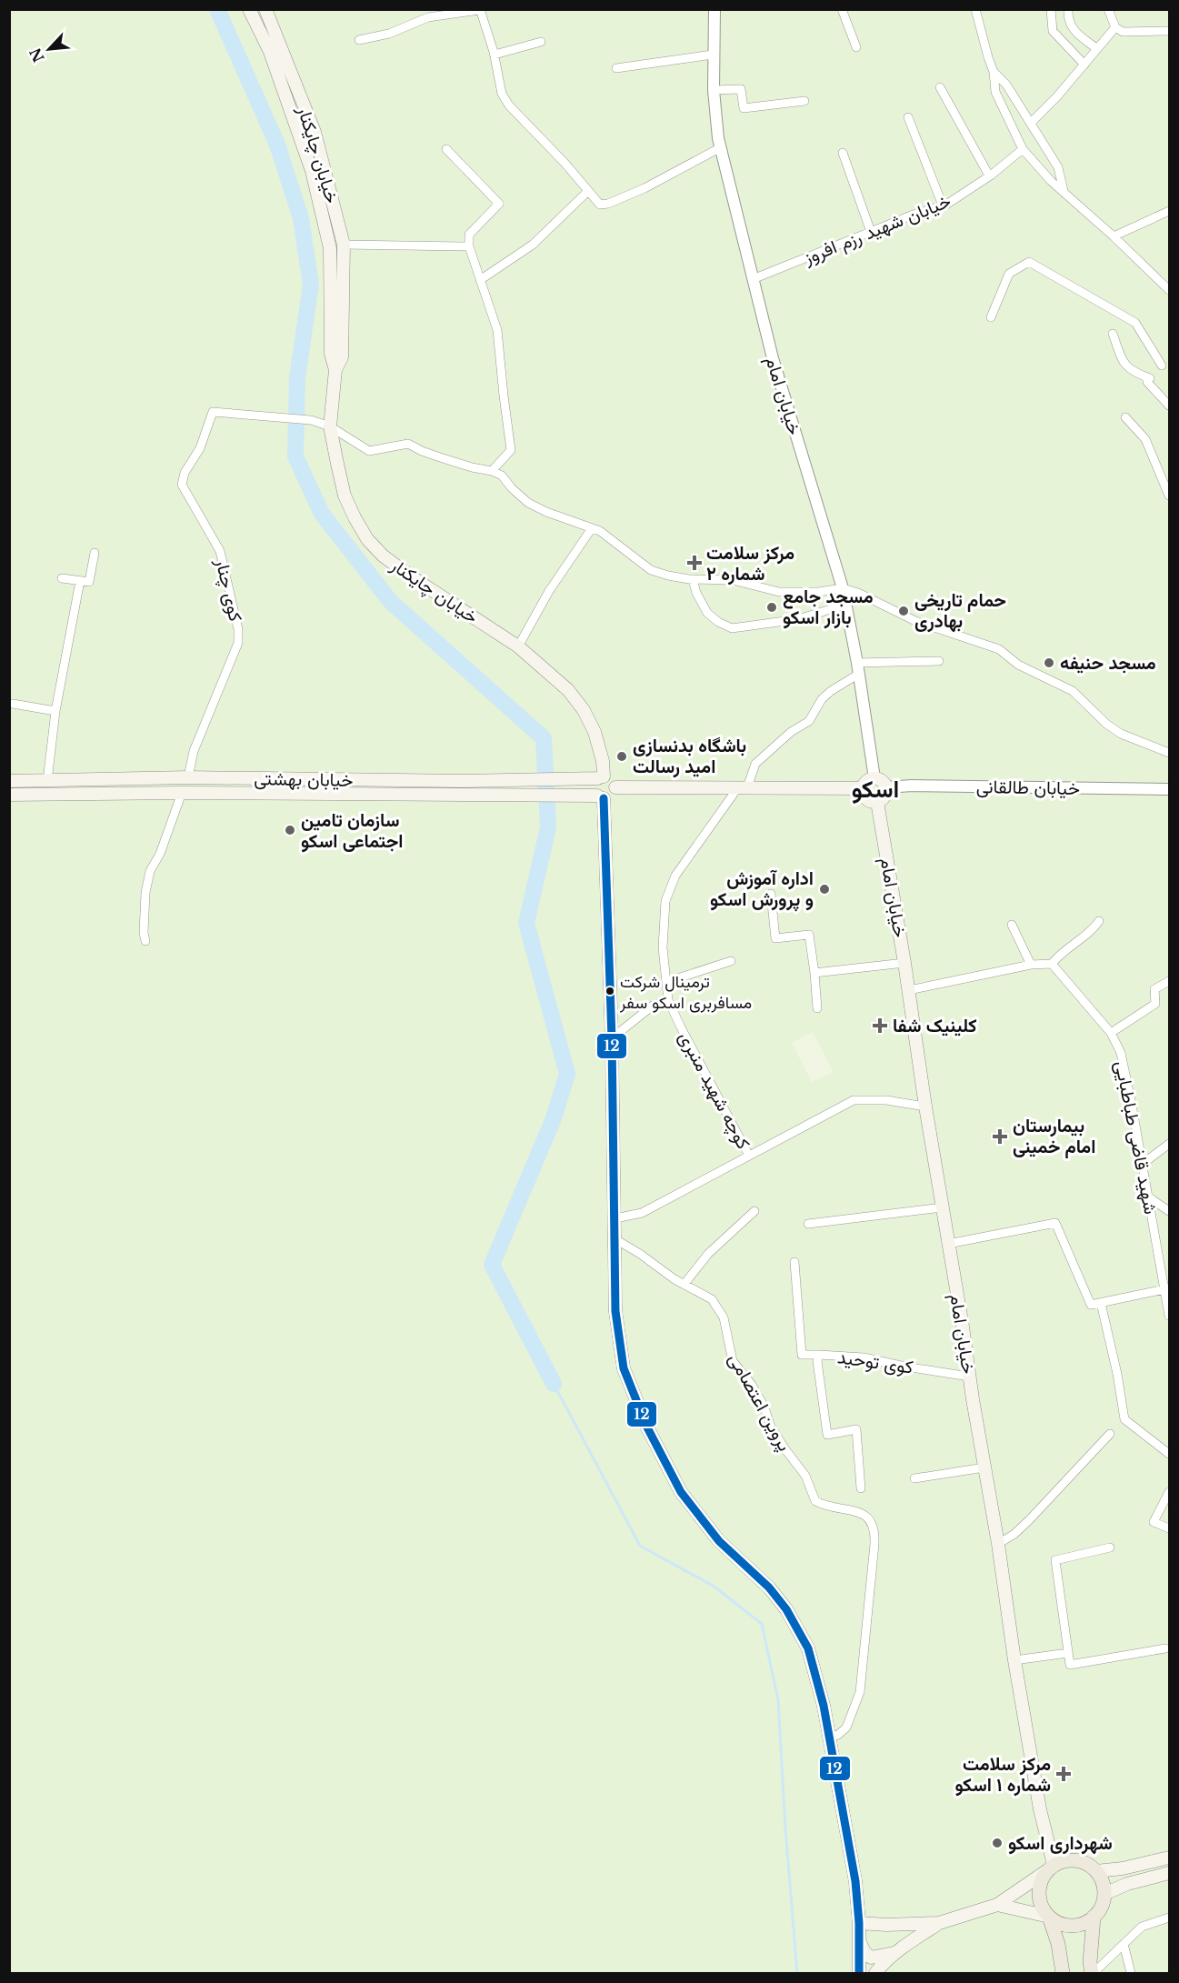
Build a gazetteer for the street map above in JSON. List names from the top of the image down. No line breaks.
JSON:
{"streets":{"main road":["خیابان چایکنار","خیابان امام","خیابان بهشتی"],"street":["خیابان شهید رزم افروز","کوی چنار","خیابان طالقانی","کوچه شهید منبری","شهید قاضی طباطبایی","کوی توحید","پروین اعتصامی"]},"crossings":[["خیابان چایکنار","کوی چنار"],["خیابان چایکنار","خیابان بهشتی"],["خیابان شهید رزم افروز","خیابان امام"],["خیابان امام","خیابان طالقانی"],["خیابان امام","کوچه شهید منبری"],["خیابان امام","کوی توحید"],["کوی چنار","خیابان بهشتی"]],"districts":["اسکو"],"places":{"health":["مرکز سلامت شماره ۲","کلینیک شفا","بیمارستان امام خمینی","مرکز سلامت شماره ۱ اسکو"],"other":["مسجد جامع بازار اسکو","حمام تاریخی بهادری","مسجد حنیفه","باشگاه بدنسازی امید رسالت","سازمان تامین اجتماعی اسکو","اداره آموزش و پرورش اسکو","ترمینال شرکت مسافربری اسکو سفر","شهرداری اسکو"]},"lines":["transit line 12"],"north":"bottom left"}
